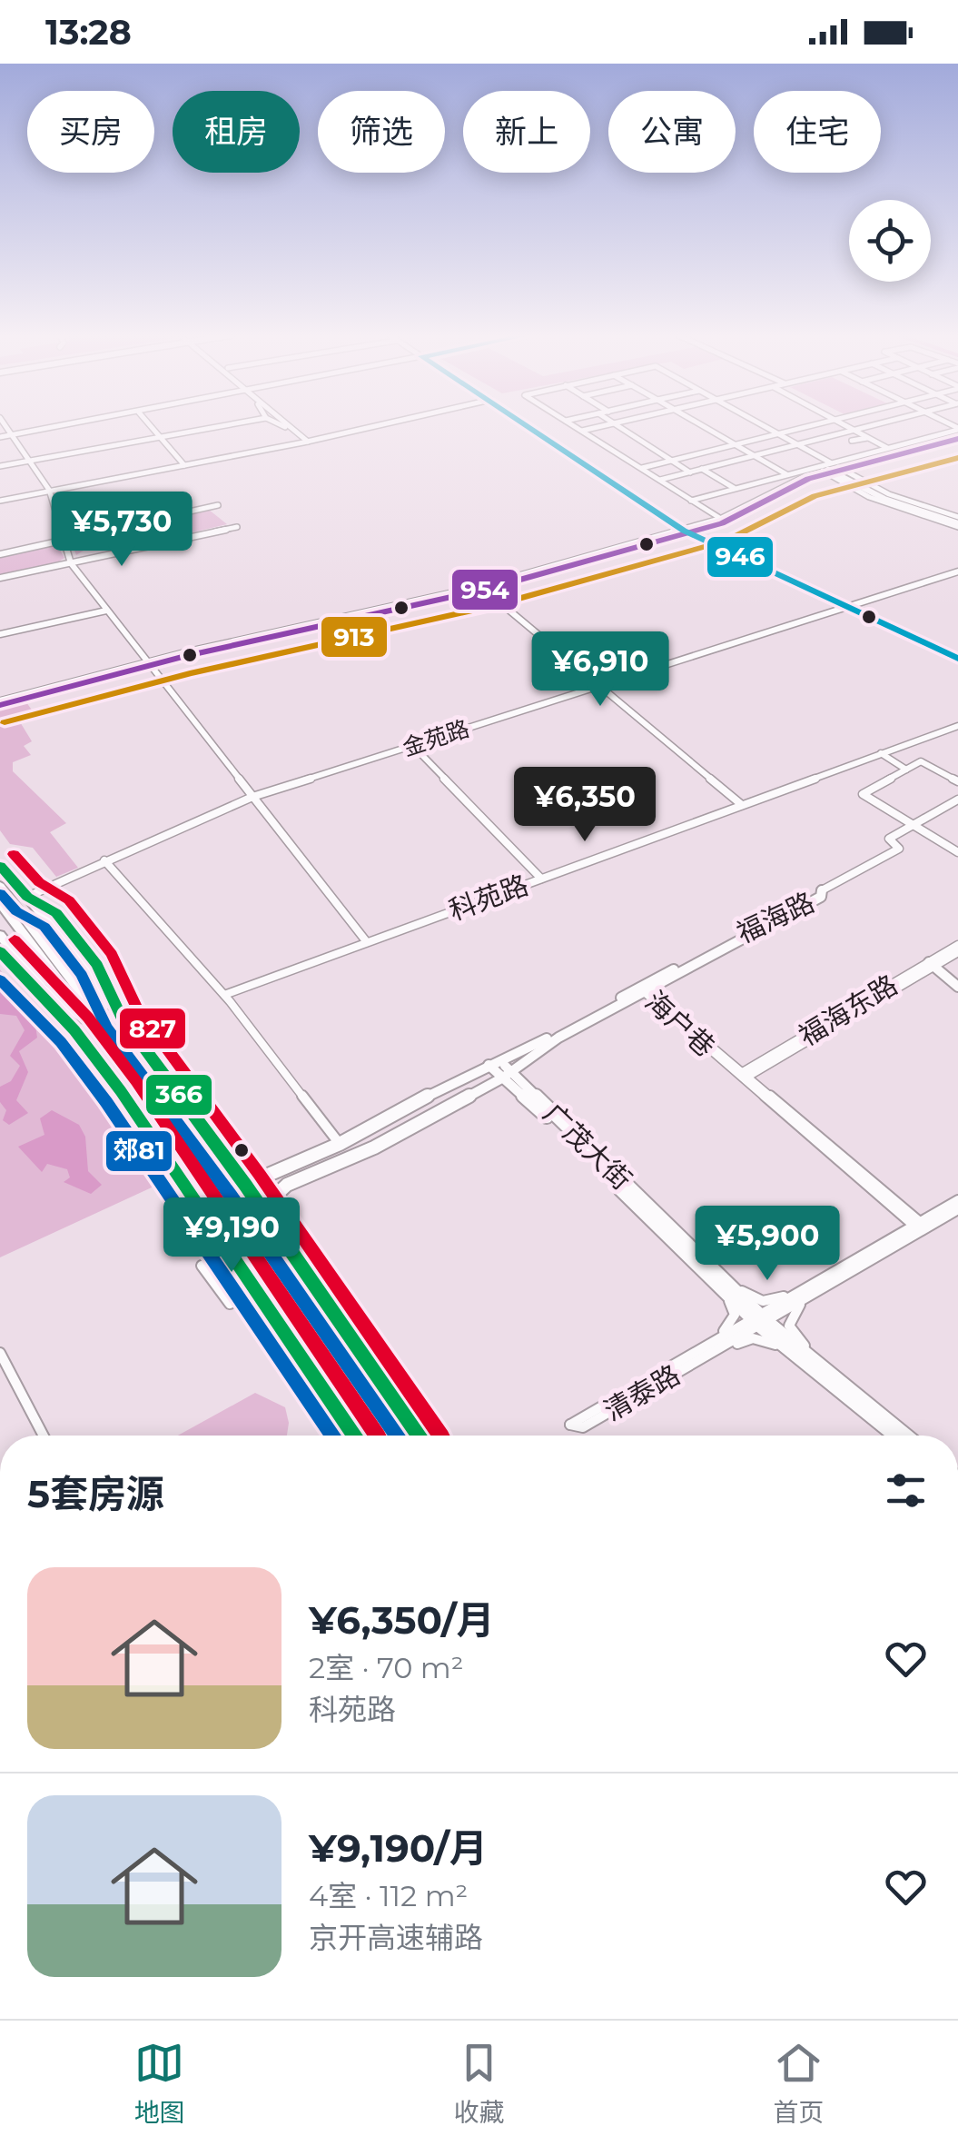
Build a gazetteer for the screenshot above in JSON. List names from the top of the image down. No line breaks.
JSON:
{"streets":{"main road":["福海路","广茂大街"],"street":["金苑路","科苑路","福海东路","海户巷","清泰路"]},"crossings":[["福海路","海户巷"],["福海路","广茂大街"],["福海东路","海户巷"],["海户巷","清泰路"],["广茂大街","清泰路"]],"lines":["transit line 946","transit line 954","transit line 913","transit line 827","transit line 366","transit line 郊81"],"page":{"status":"13:28","chip":["买房","租房","筛选","新上","公寓","住宅"],"price":["¥5,730","¥6,910","¥6,350","¥9,190","¥5,900"],"heading":"5套房源","list":[{"name":"¥6,350/月","note":"2室 · 70 m² · 科苑路"},{"name":"¥9,190/月","note":"4室 · 112 m² · 京开高速辅路"}],"tabs":["地图","收藏","首页"]}}
